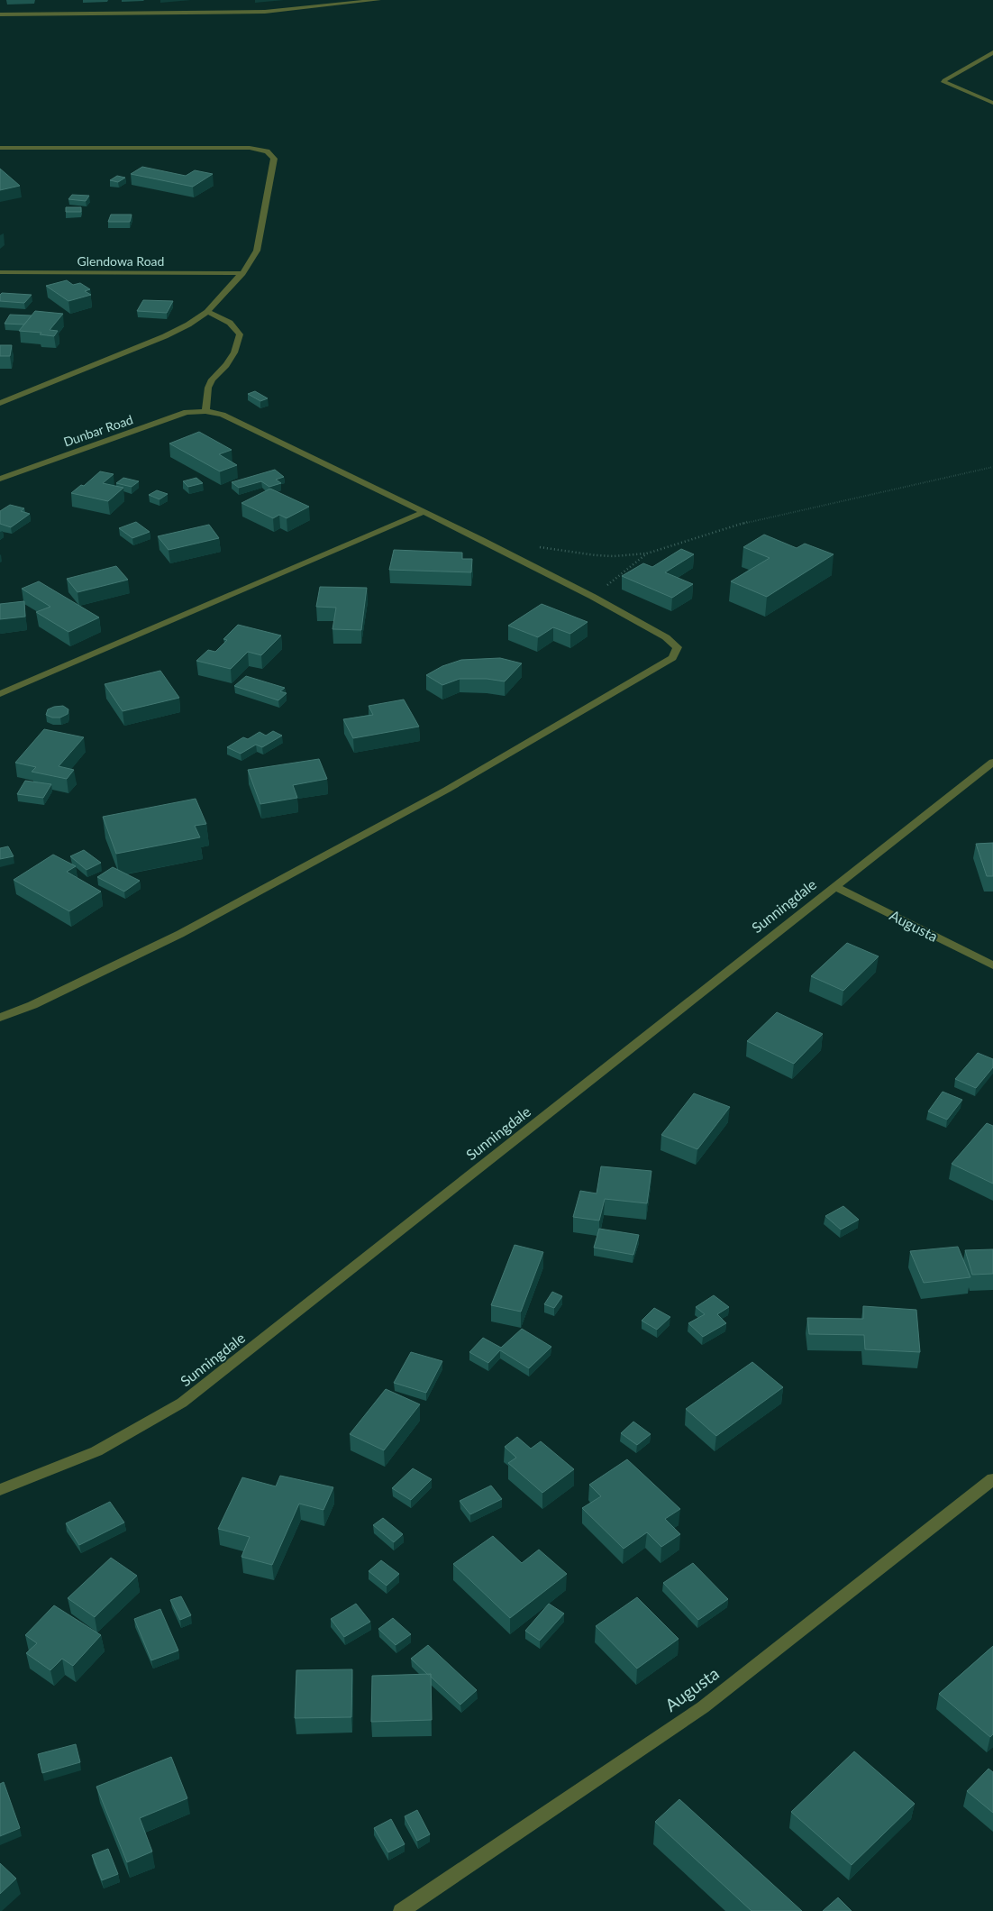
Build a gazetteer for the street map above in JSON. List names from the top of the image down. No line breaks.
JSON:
{"streets":{"street":["Glendowa Road","Dunbar Road","Sunningdale","Augusta"]},"crossings":[["Sunningdale","Augusta"]]}
